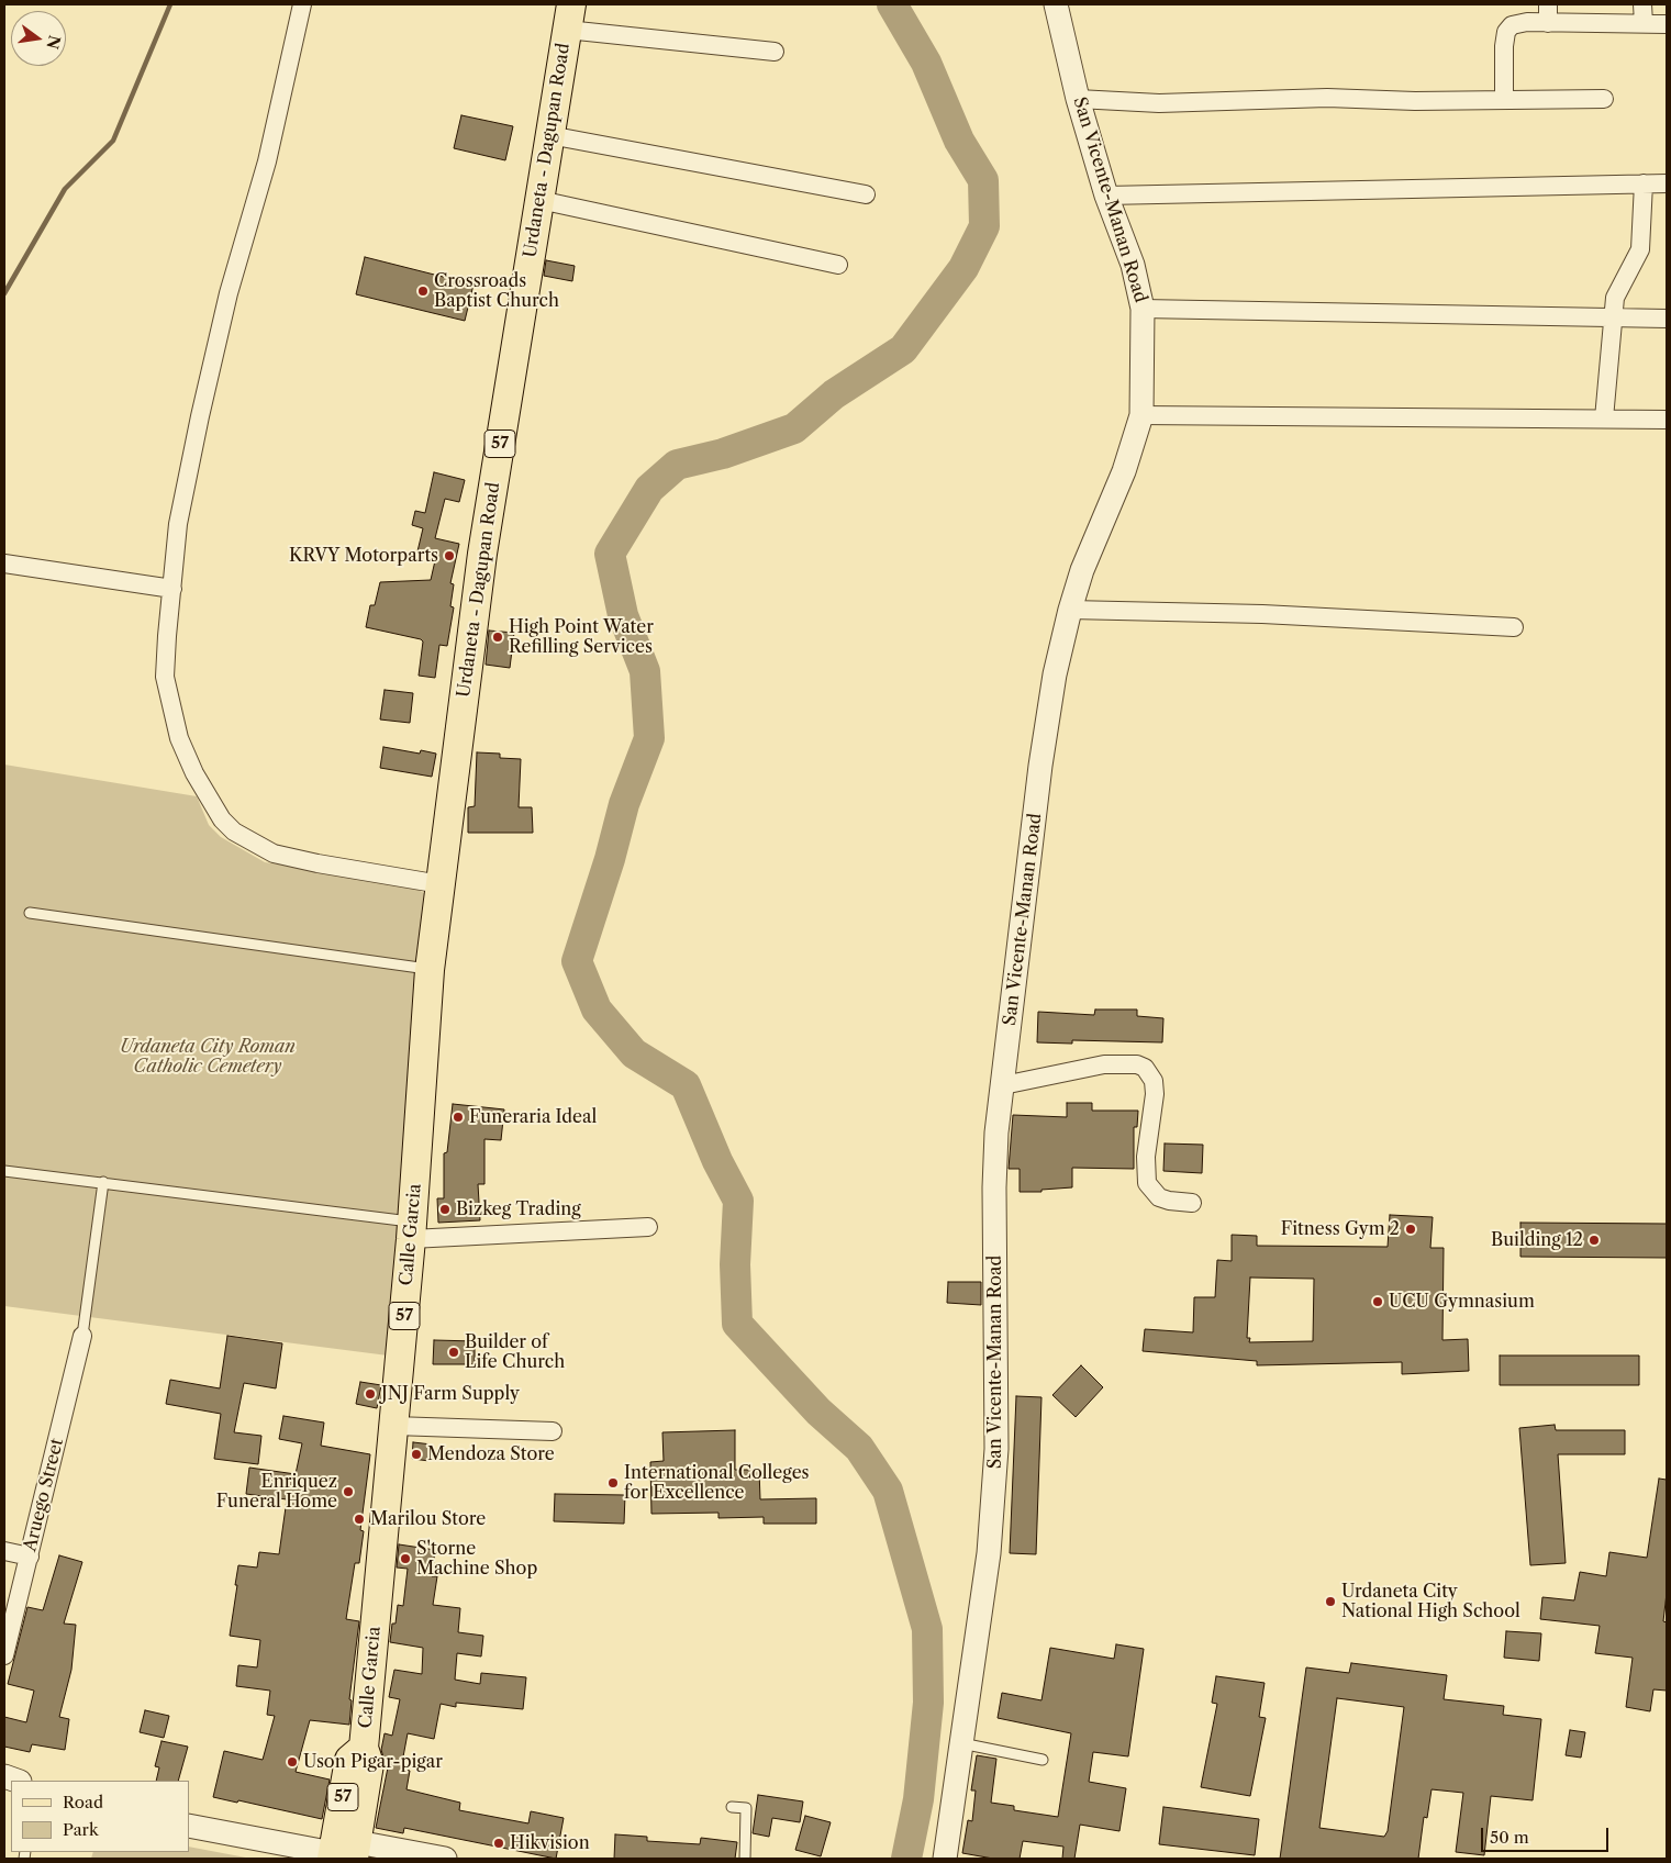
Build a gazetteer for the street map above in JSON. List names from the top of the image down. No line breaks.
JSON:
{"streets":{"main road":["Urdaneta - Dagupan Road","57","Calle Garcia"],"street":["San Vicente-Manan Road","Aruego Street"]},"crossings":[["Urdaneta - Dagupan Road","Calle Garcia"]],"parks":["Urdaneta City Roman Catholic Cemetery"],"places":["Crossroads Baptist Church","KRVY Motorparts","High Point Water Refilling Services","Funeraria Ideal","Bizkeg Trading","Fitness Gym 2","Building 12","UCU Gymnasium","Builder of Life Church","JNJ Farm Supply","Mendoza Store","International Colleges for Excellence","Enriquez Funeral Home","Marilou Store","S'torne Machine Shop","Urdaneta City National High School","Uson Pigar-pigar","Hikvision"],"legend":["Road","Park"],"scale_bar":"50 m","north":"right"}
